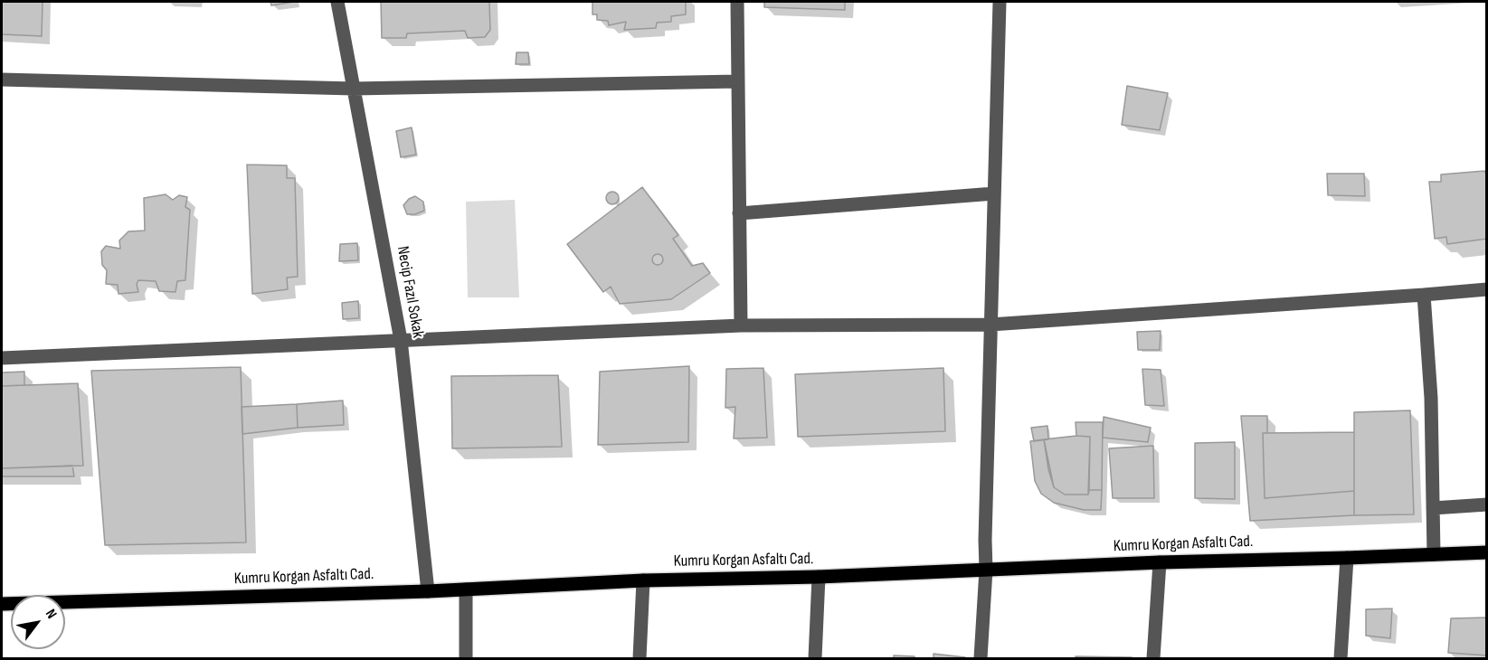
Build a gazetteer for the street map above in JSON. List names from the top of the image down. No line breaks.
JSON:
{"streets":{"main road":["Kumru Korgan Asfaltı Cad."],"street":["Necip Fazıl Sokak"]},"crossings":[["Necip Fazıl Sokak","Kumru Korgan Asfaltı Cad."]],"north":"top right"}
